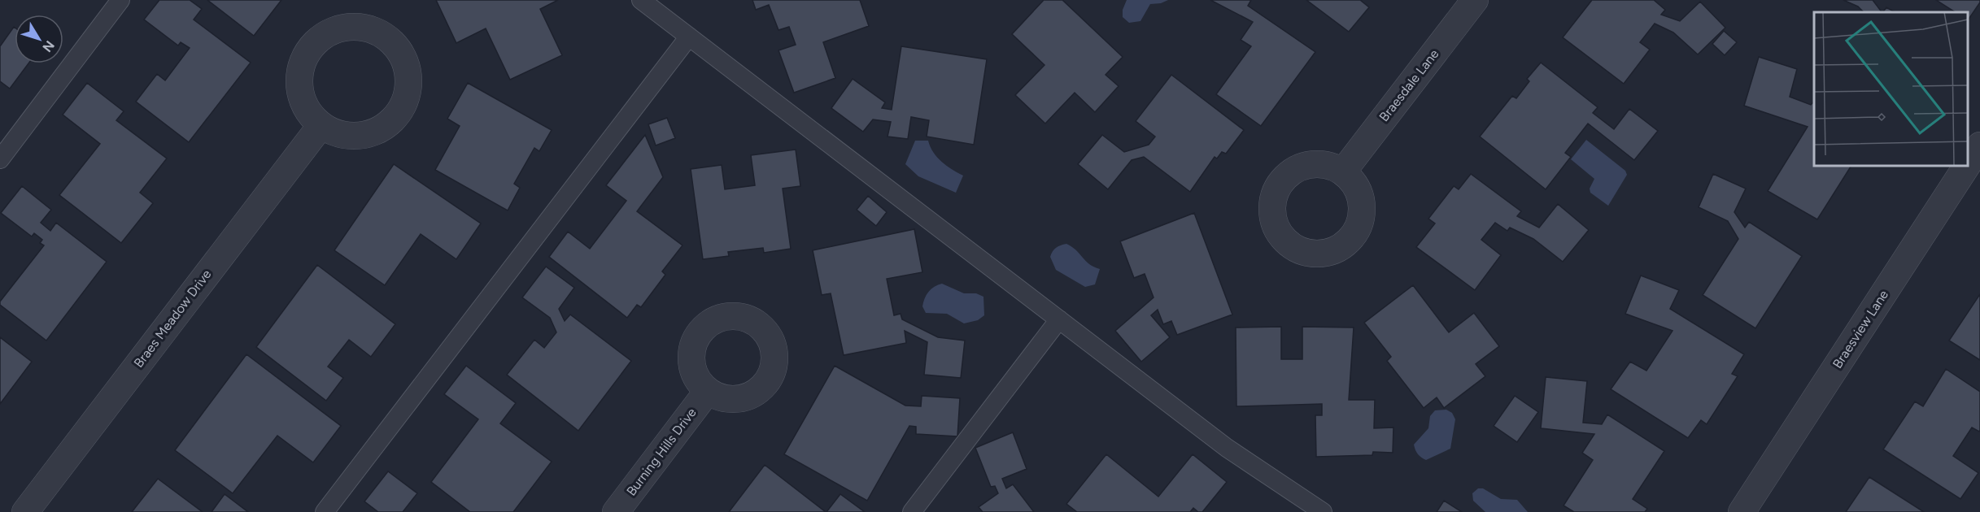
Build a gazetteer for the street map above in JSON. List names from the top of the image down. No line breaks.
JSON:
{"streets":{"street":["Braesdale Lane","Braes Meadow Drive","Braesview Lane","Burning Hills Drive"]},"north":"bottom right"}
